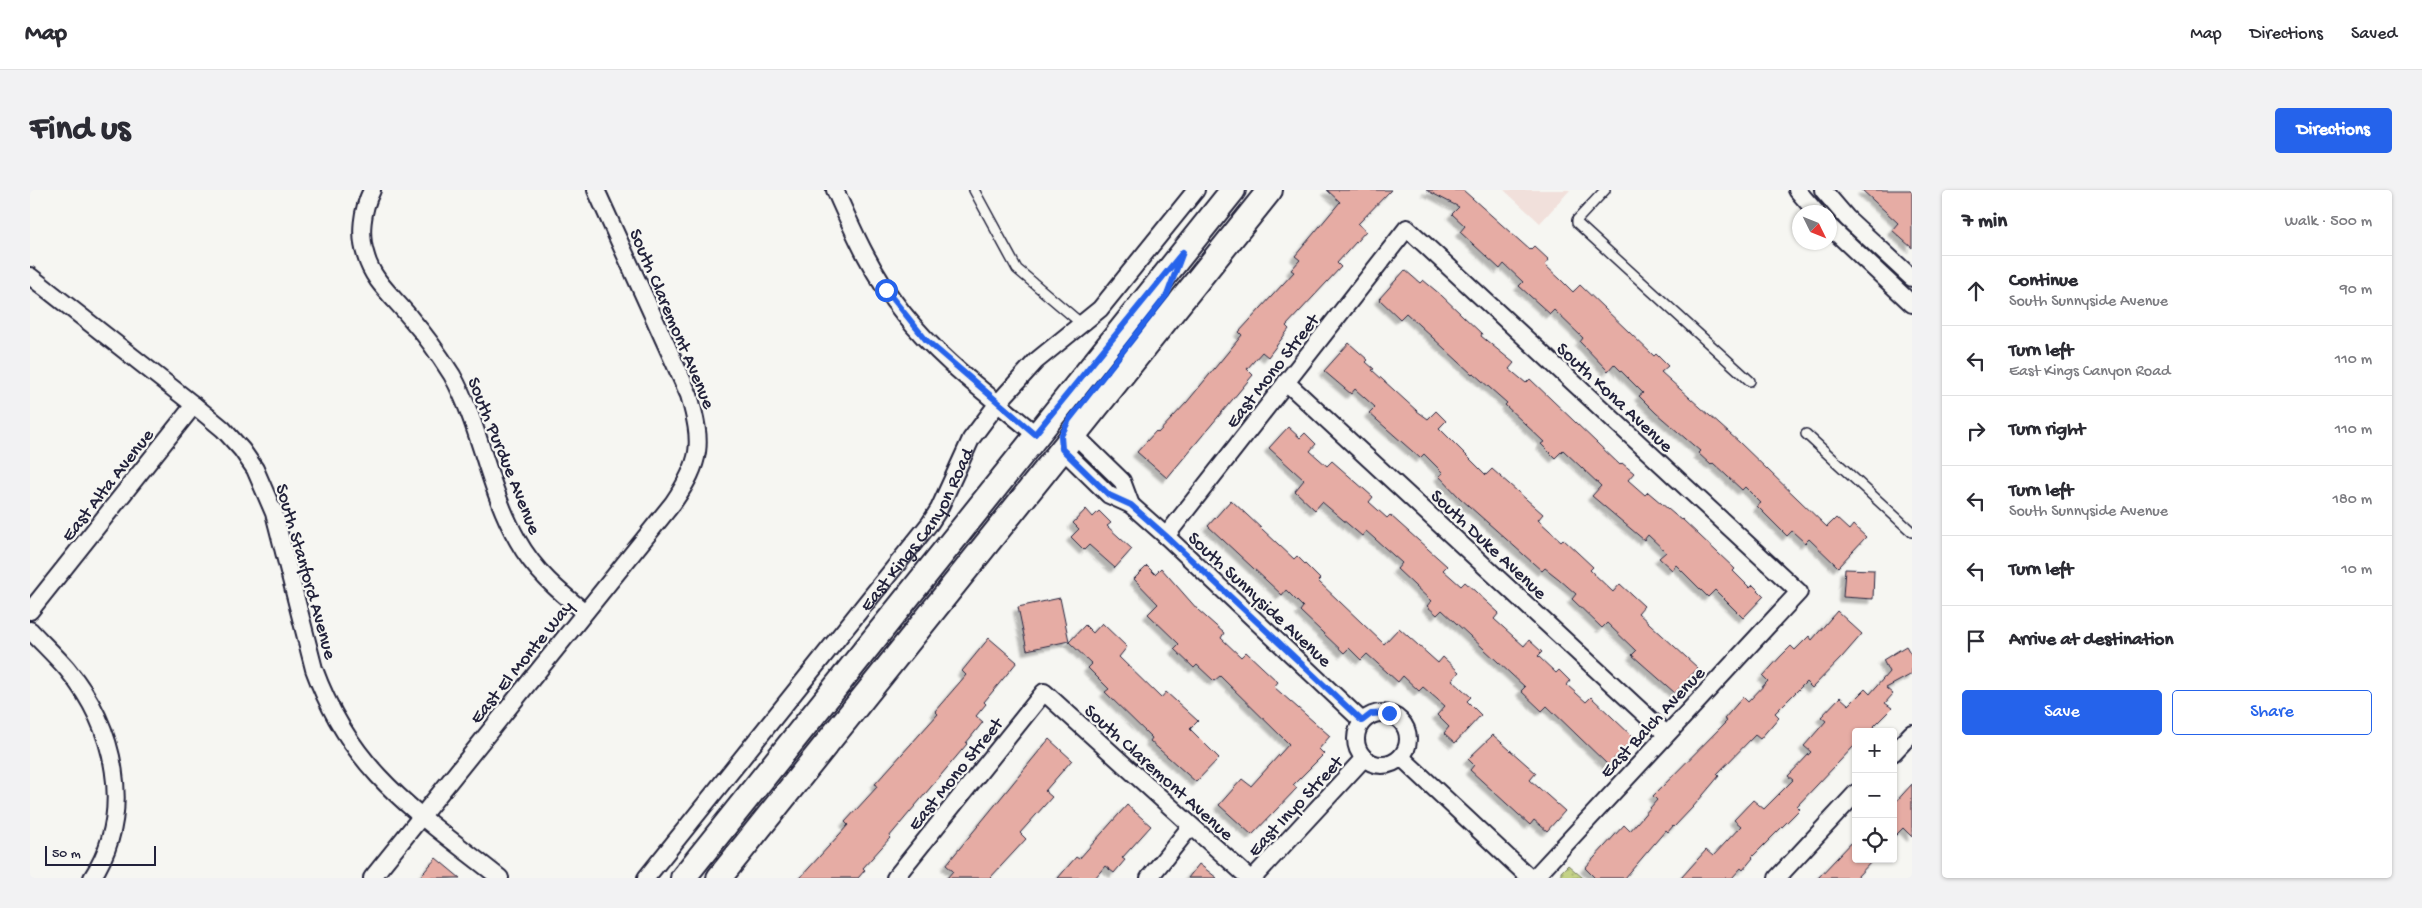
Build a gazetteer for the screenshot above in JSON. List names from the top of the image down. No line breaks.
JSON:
{"streets":{"main road":["East Kings Canyon Road"],"street":["South Claremont Avenue","East Mono Street","South Kona Avenue","South Purdue Avenue","East Alta Avenue","South Duke Avenue","South Stanford Avenue","South Sunnyside Avenue","East El Monte Way","East Balch Avenue","East Inyo Street"]},"crossings":[["South Claremont Avenue","East Mono Street"],["South Claremont Avenue","East El Monte Way"],["South Claremont Avenue","East Inyo Street"],["East Mono Street","South Kona Avenue"],["East Mono Street","South Duke Avenue"],["East Mono Street","South Sunnyside Avenue"],["South Kona Avenue","East Balch Avenue"],["South Purdue Avenue","East El Monte Way"],["East Alta Avenue","South Stanford Avenue"],["South Duke Avenue","East Balch Avenue"],["South Stanford Avenue","East El Monte Way"],["South Sunnyside Avenue","East Inyo Street"]],"scale_bar":"50 m","north":"bottom right","page":{"header":"Map","nav":["Map","Directions","Saved"],"buttons":["Directions",["Save","Share"]],"title":"Find us","heading":["7 min","Walk · 500 m"],"list":[["Continue","South Sunnyside Avenue","90 m"],["Turn left","East Kings Canyon Road","110 m"],["Turn right","110 m"],["Turn left","South Sunnyside Avenue","180 m"],["Turn left","10 m"],"Arrive at destination"],"map_buttons":["+","−"],"scale":"50 m"}}
